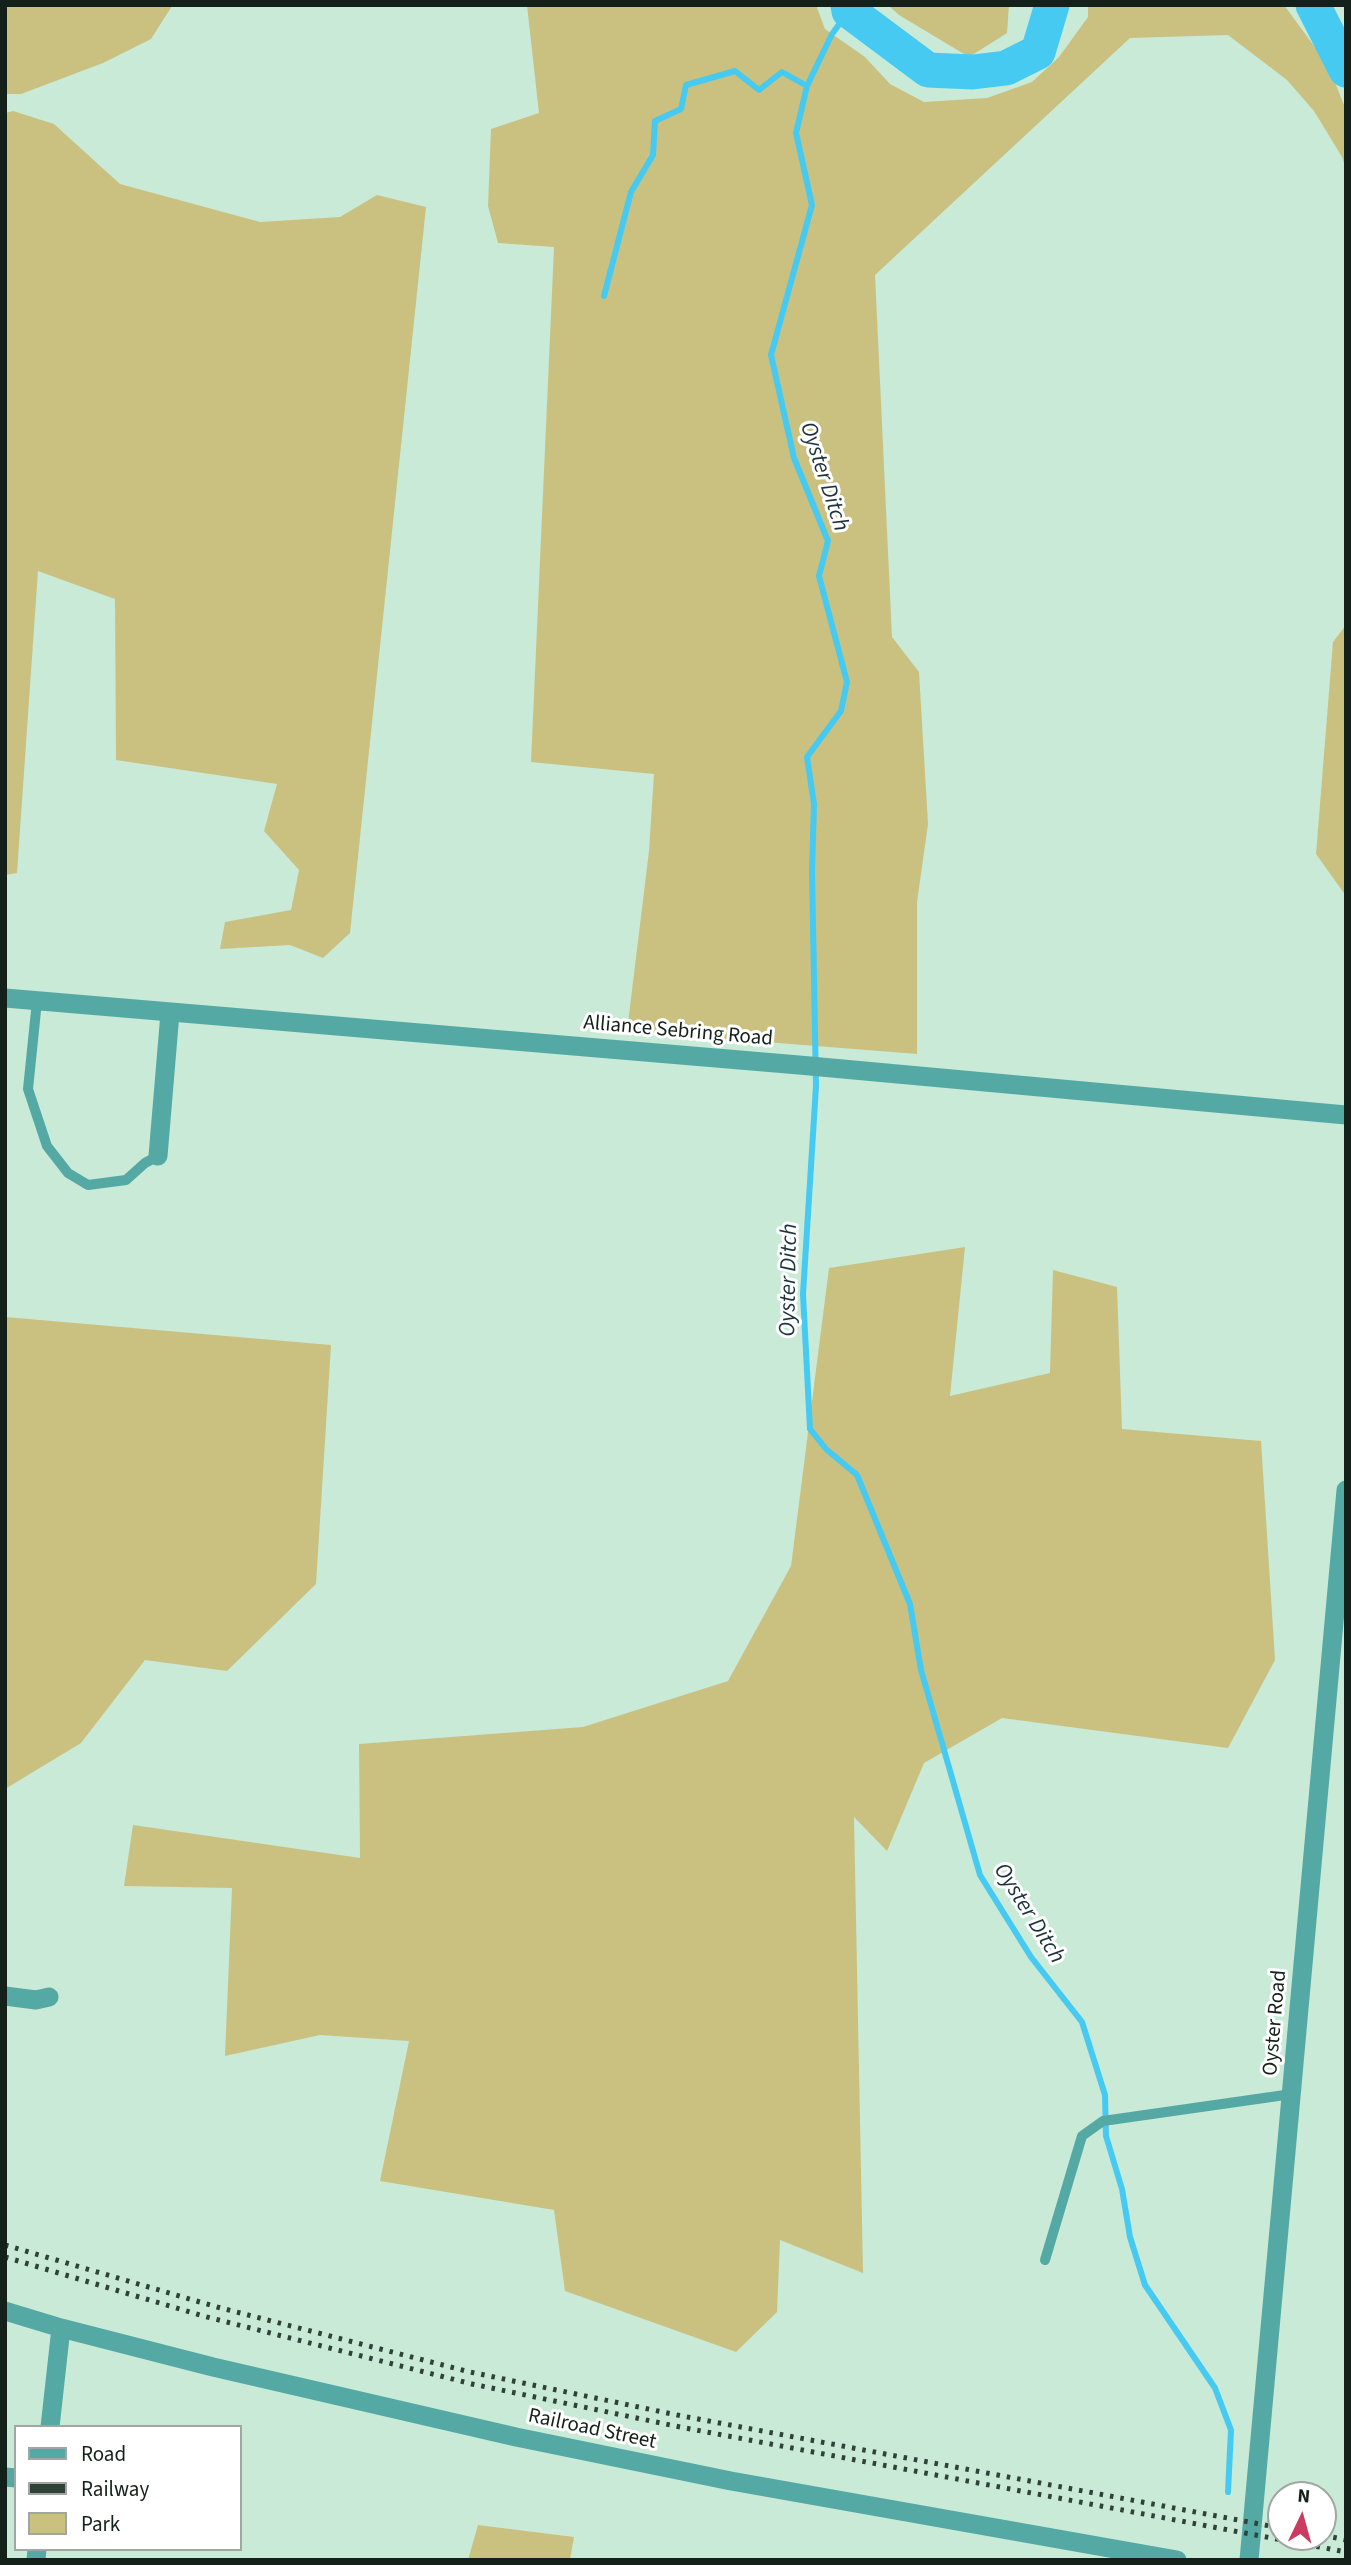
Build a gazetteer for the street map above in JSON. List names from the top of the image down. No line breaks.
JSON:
{"streets":{"street":["Alliance Sebring Road","Oyster Road","Railroad Street"]},"water":["Oyster Ditch"],"legend":["Road","Railway","Park"],"north":"top"}
